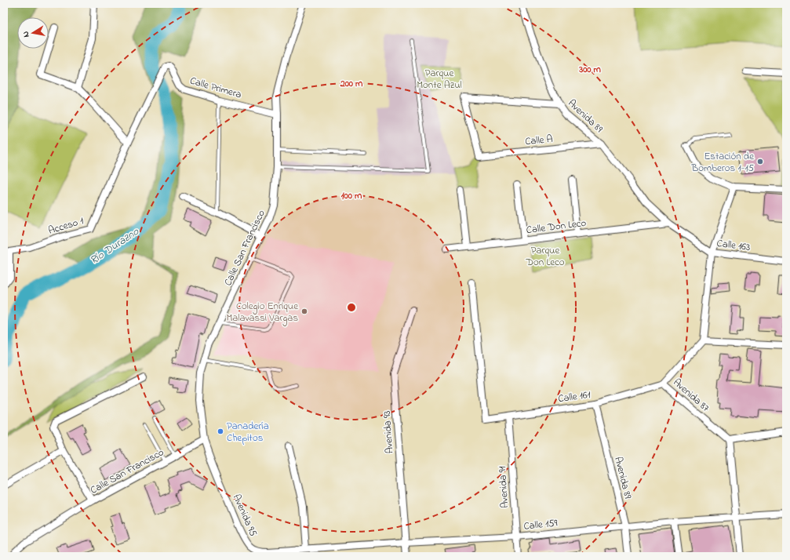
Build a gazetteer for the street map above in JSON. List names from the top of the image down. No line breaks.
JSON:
{"streets":{"street":["Calle Primera","Avenida 89","Calle A","Acceso 1","Calle Don Leco","Calle 163","Calle San Francisco","Avenida 87","Calle 161","Avenida 93","Avenida 91","Avenida 95","Calle 159"]},"crossings":[["Calle Primera","Acceso 1"],["Calle Primera","Calle San Francisco"],["Avenida 89","Calle A"],["Avenida 89","Calle Don Leco"],["Avenida 89","Calle 163"],["Avenida 89","Calle 161"],["Avenida 89","Calle 159"],["Calle Don Leco","Calle 163"],["Calle San Francisco","Avenida 95"],["Avenida 87","Calle 161"],["Calle 161","Avenida 91"],["Avenida 93","Calle 159"],["Avenida 91","Calle 159"],["Avenida 95","Calle 159"]],"water":["Río Durazno"],"parks":["Parque Monte Azul","Parque Don Leco"],"places":["Estación de Bomberos 1-15","Colegio Enrique Malavassi Vargas","Panadería Chepitos"],"north":"left","rings":["300 m","200 m","100 m"]}
